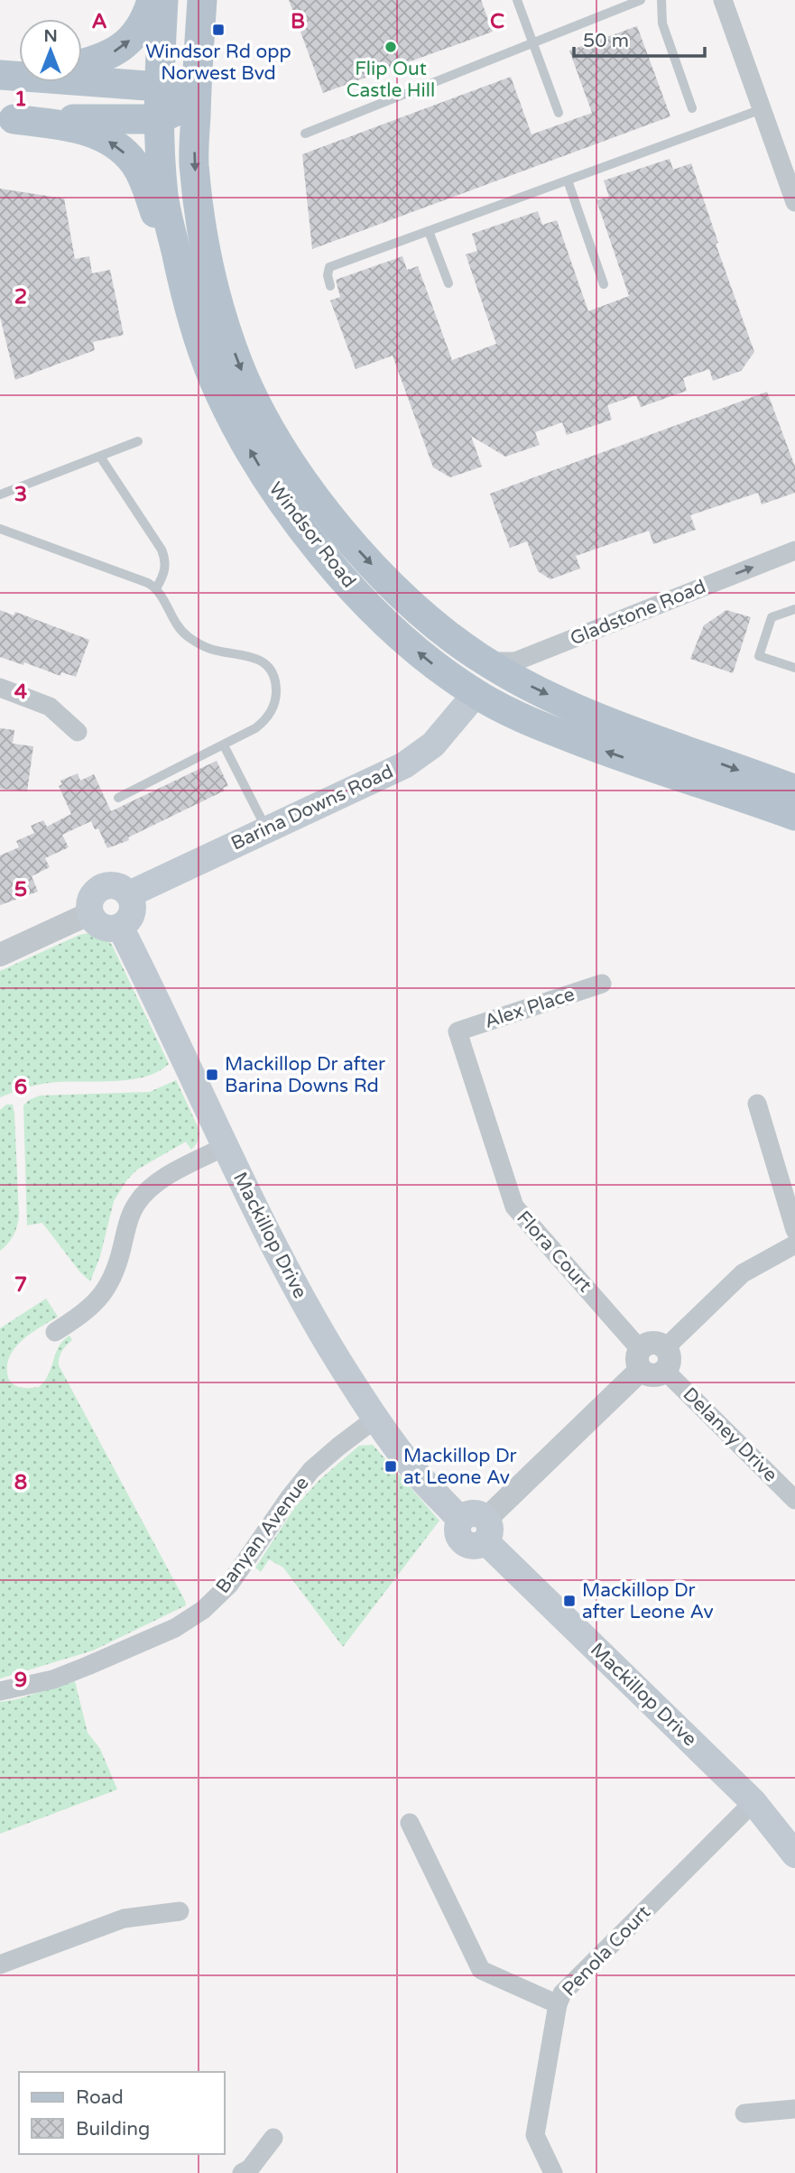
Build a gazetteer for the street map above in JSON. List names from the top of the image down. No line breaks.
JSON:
{"streets":{"main road":["Windsor Road","Barina Downs Road","Mackillop Drive"],"street":["Gladstone Road","Alex Place","Flora Court","Delaney Drive","Banyan Avenue","Penola Court"]},"crossings":[["Windsor Road","Gladstone Road"],["Windsor Road","Barina Downs Road"],["Barina Downs Road","Mackillop Drive"],["Alex Place","Flora Court"],["Mackillop Drive","Banyan Avenue"],["Mackillop Drive","Penola Court"]],"one_way":["Gladstone Road"],"places":{"transit":["Windsor Rd opp Norwest Bvd","Mackillop Dr after Barina Downs Rd","Mackillop Dr at Leone Av","Mackillop Dr after Leone Av"],"other":["Flip Out Castle Hill"]},"legend":["Road","Building"],"scale_bar":"50 m","north":"top","grid":{"columns":["A","B","C"],"rows":["1","2","3","4","5","6","7","8","9"]}}
